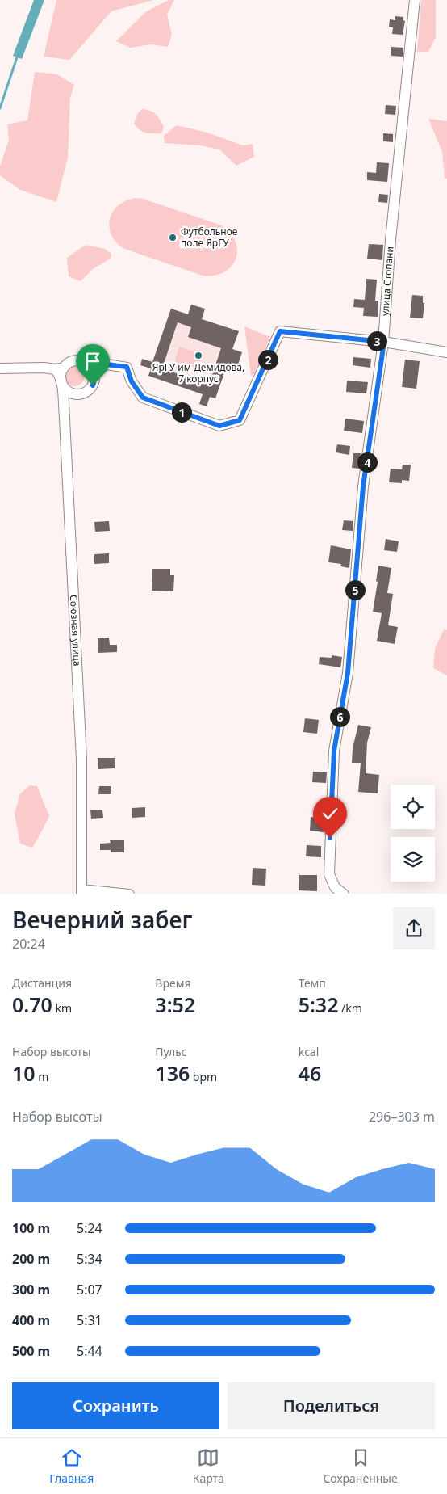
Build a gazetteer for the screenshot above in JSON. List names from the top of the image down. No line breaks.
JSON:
{"streets":{"street":["улица Стопани","Союзная улица"]},"places":["Футбольное поле ЯрГУ","ЯрГУ им Демидова, 7 корпус"],"page":{"pins":["3","2","1","4","5","6"],"heading":["Вечерний забег","20:24"],"stats":[["Дистанция","0.70 km"],["Время","3:52"],["Темп","5:32 /km"],["Набор высоты","10 m"],["Пульс","136 bpm"],["kcal","46"]],"chart":["Набор высоты","296–303 m"],"list":[{"name":"100 m","note":"5:24"},{"name":"200 m","note":"5:34"},{"name":"300 m","note":"5:07"},{"name":"400 m","note":"5:31"},{"name":"500 m","note":"5:44"}],"buttons":["Сохранить","Поделиться"],"tabs":["Главная","Карта","Сохранённые"]}}
